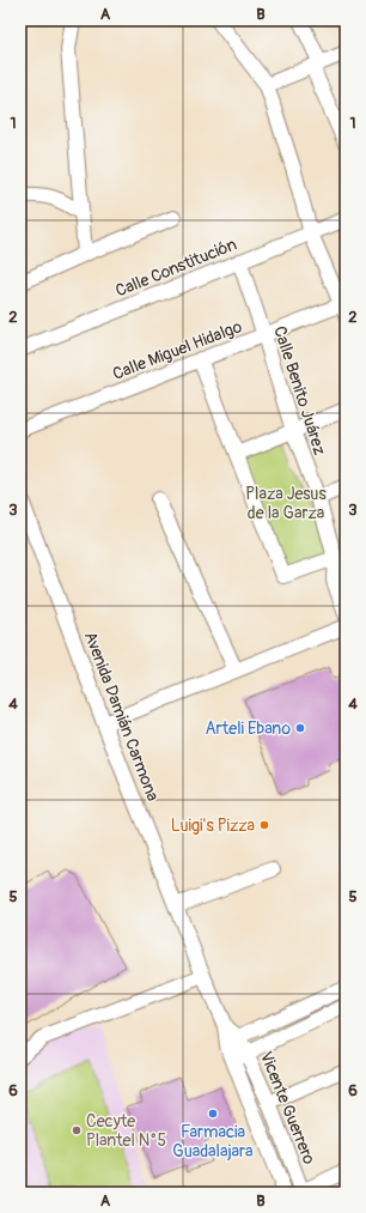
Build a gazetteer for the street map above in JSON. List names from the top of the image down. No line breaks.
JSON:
{"streets":{"street":["Calle Constitución","Calle Miguel Hidalgo","Calle Benito Juárez","Avenida Damián Carmona","Vicente Guerrero"]},"crossings":[["Calle Constitución","Calle Benito Juárez"],["Calle Miguel Hidalgo","Calle Benito Juárez"],["Avenida Damián Carmona","Vicente Guerrero"]],"parks":["Plaza Jesus de la Garza"],"places":["Arteli Ebano","Luigi's Pizza","Farmacia Guadalajara","Cecyte Plantel N°5"],"grid":{"columns":["A","B"],"rows":["1","2","3","4","5","6"]}}
